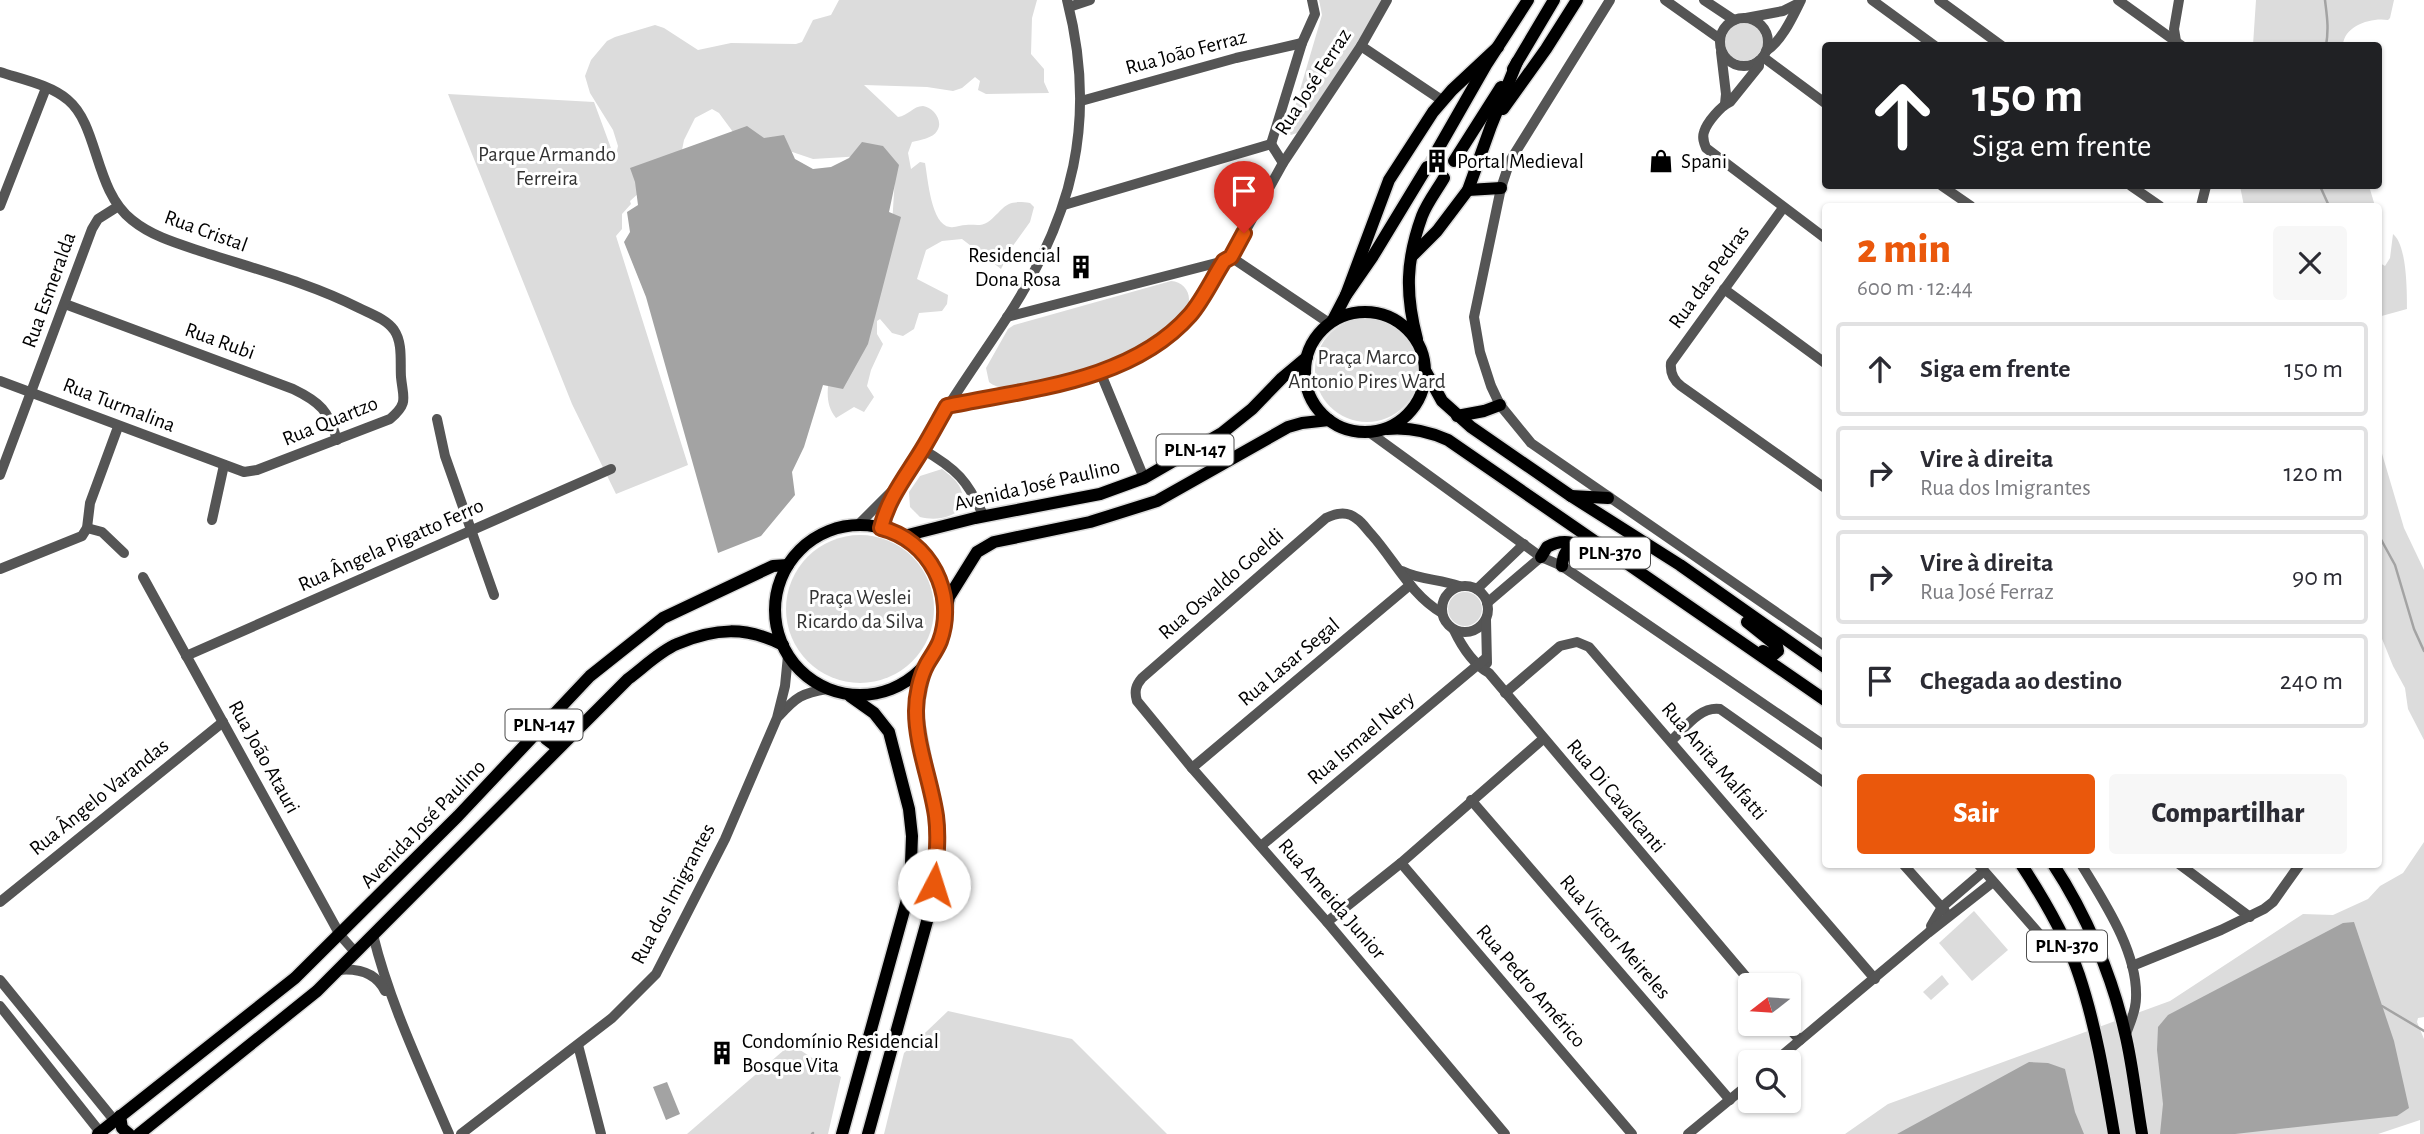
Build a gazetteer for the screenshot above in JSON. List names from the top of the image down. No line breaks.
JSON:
{"streets":{"main road":["PLN-147","Avenida José Paulino","PLN-370"],"street":["Rua João Ferraz","Rua José Ferraz","Rua Cristal","Rua das Pedras","Rua Esmeralda","Rua Rubi","Rua Turmalina","Rua Quartzo","Rua Ângela Pigatto Ferro","Rua Osvaldo Goeldi","Rua Lasar Segal","Rua Ismael Nery","Rua João Atauri","Rua Anita Malfatti","Rua Di Cavalcanti","Rua Ângelo Varandas","Rua dos Imigrantes","Rua Ameida Junior","Rua Victor Meireles","Rua Pedro Américo"]},"crossings":[["Rua Cristal","Rua Esmeralda"],["Rua Cristal","Rua Quartzo"],["Rua Esmeralda","Rua Rubi"],["Rua Esmeralda","Rua Turmalina"],["Rua Rubi","Rua Quartzo"],["Rua Turmalina","Rua Quartzo"],["PLN-147","Avenida José Paulino"],["PLN-147","PLN-370"],["PLN-147","Rua dos Imigrantes"],["Avenida José Paulino","PLN-370"],["Avenida José Paulino","Rua João Atauri"],["Avenida José Paulino","Rua dos Imigrantes"],["Rua Ângela Pigatto Ferro","Rua João Atauri"],["Rua Osvaldo Goeldi","Rua Ameida Junior"],["Rua Lasar Segal","Rua Ameida Junior"],["Rua Ismael Nery","Rua Di Cavalcanti"],["Rua Ismael Nery","Rua Ameida Junior"],["Rua João Atauri","Rua Ângelo Varandas"],["Rua Anita Malfatti","Rua Di Cavalcanti"]],"parks":["Parque Armando Ferreira","Praça Marco Antonio Pires Ward","Praça Weslei Ricardo da Silva"],"places":{"building":["Portal Medieval","Residencial Dona Rosa","Condomínio Residencial Bosque Vita"],"shop":["Spani"]},"north":"left","page":{"turn":["150 m","Siga em frente"],"heading":["2 min","600 m · 12:44"],"list":[{"name":"Siga em frente","value":"150 m"},{"name":"Vire à direita","note":"Rua dos Imigrantes","value":"120 m"},{"name":"Vire à direita","note":"Rua José Ferraz","value":"90 m"},{"name":"Chegada ao destino","value":"240 m"}],"buttons":["Sair","Compartilhar"]}}
